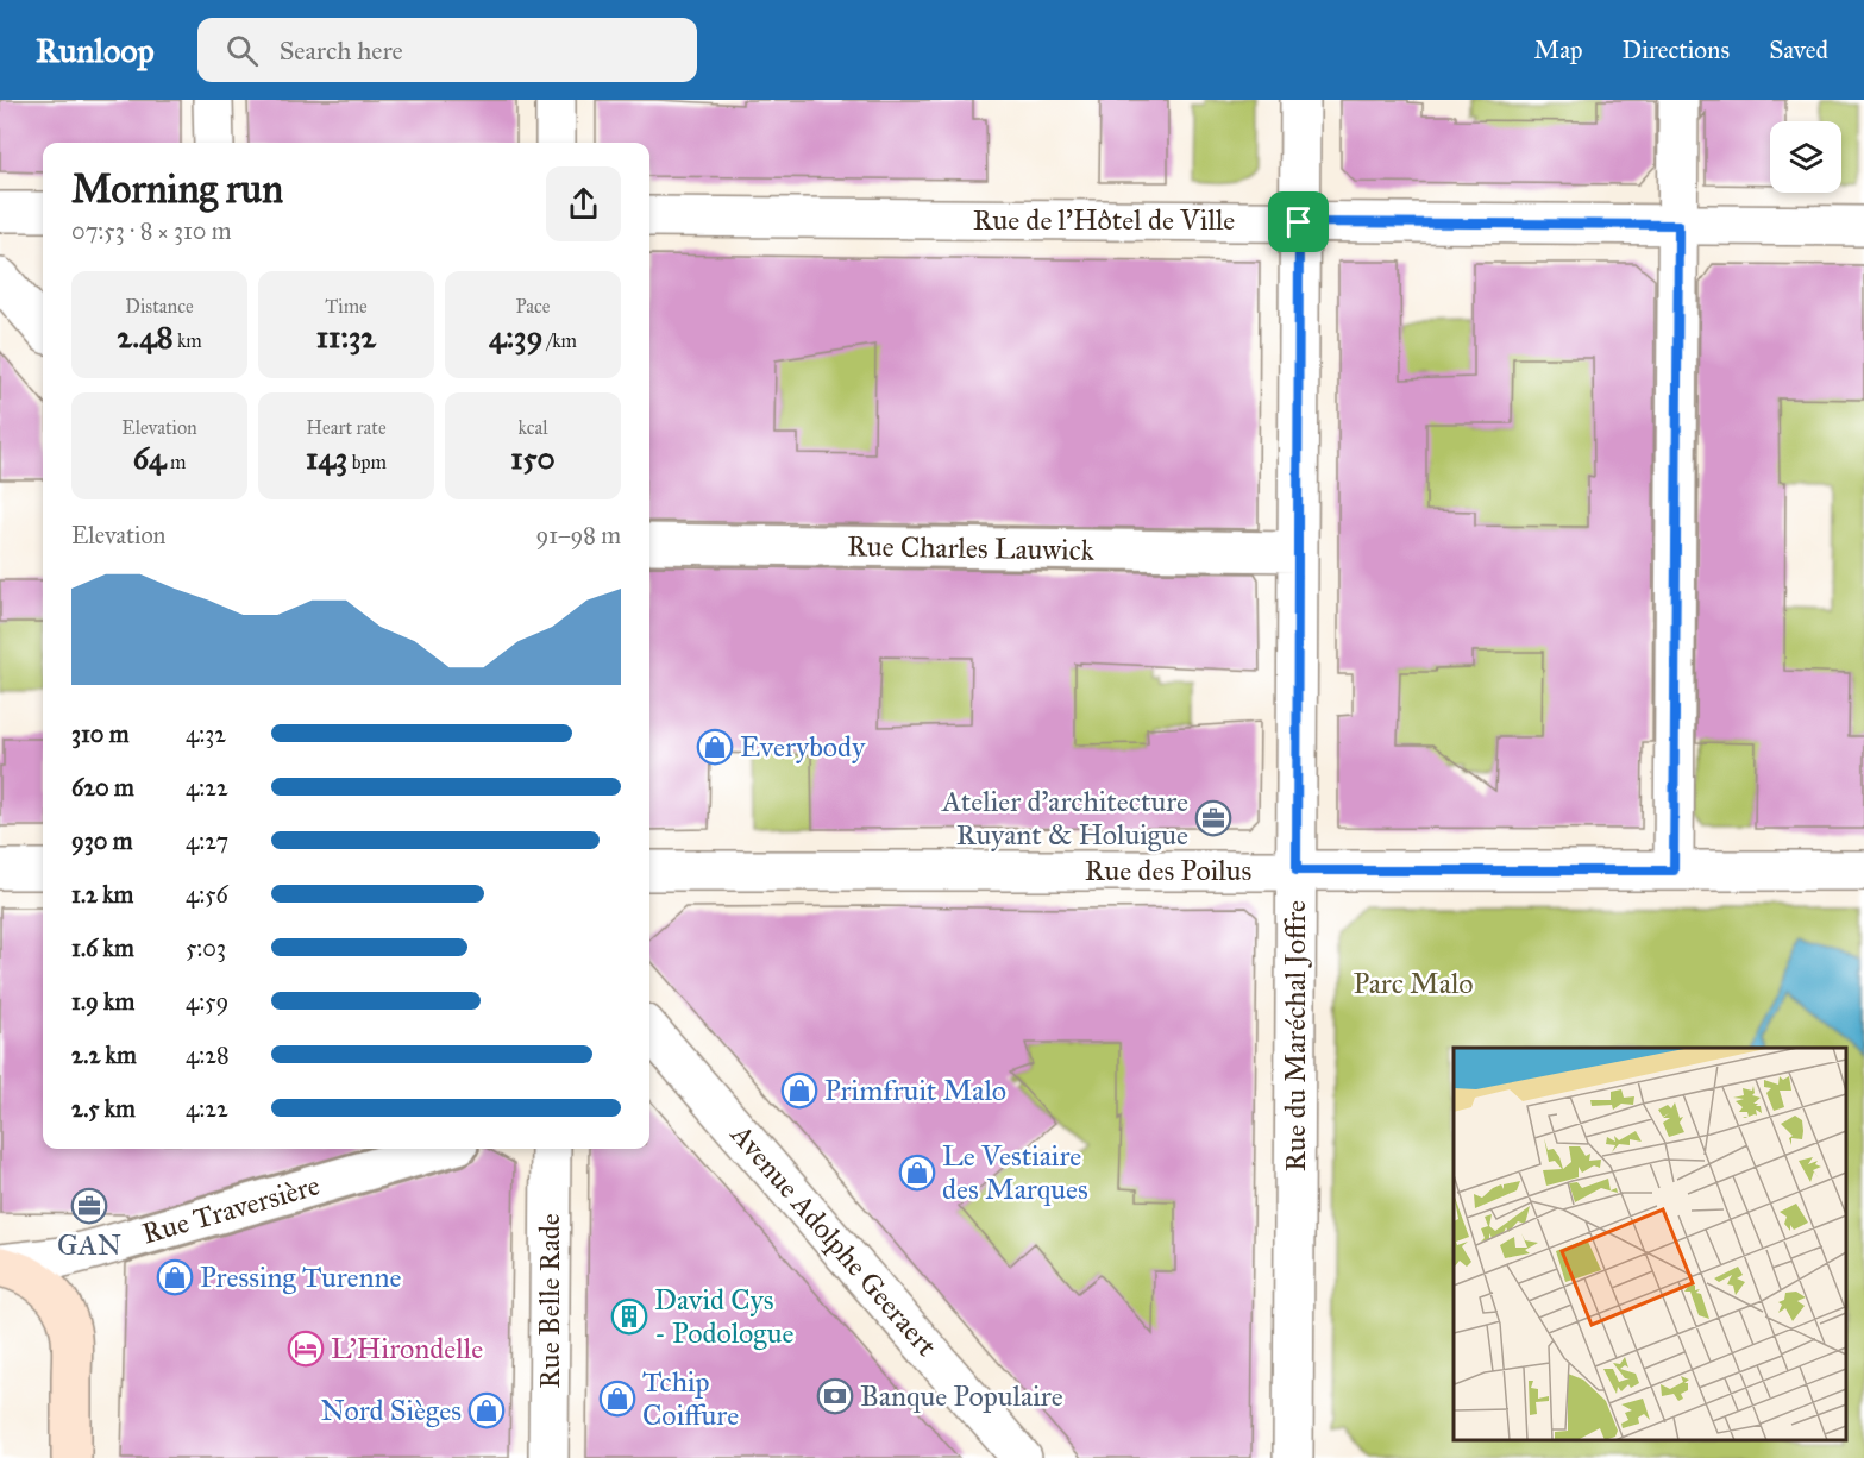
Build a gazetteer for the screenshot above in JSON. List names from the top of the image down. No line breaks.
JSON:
{"streets":{"street":["Rue de l'Hôtel de Ville","Rue Charles Lauwick","Rue des Poilus","Rue du Maréchal Joffre","Rue Traversière","Avenue Adolphe Geeraert","Rue Belle Rade"]},"crossings":[["Rue de l'Hôtel de Ville","Rue du Maréchal Joffre"],["Rue Charles Lauwick","Rue du Maréchal Joffre"],["Rue des Poilus","Rue du Maréchal Joffre"]],"parks":["Parc Malo"],"places":{"shop":["Everybody","Primfruit Malo","Le Vestiaire des Marques","Pressing Turenne","Tchip Coiffure","Nord Sièges"],"office":["Atelier d'architecture Ruyant & Holuigue","GAN"],"building":["David Cys - Podologue"],"hotel":["L'Hirondelle"],"bank":["Banque Populaire"]},"page":{"header":"Runloop","search":"Search here","nav":["Map","Directions","Saved"],"heading":["Morning run","07:53 · 8 × 310 m"],"stats":[["Distance","2.48 km"],["Time","11:32"],["Pace","4:39 /km"],["Elevation","64 m"],["Heart rate","143 bpm"],["kcal","150"]],"chart":["Elevation","91–98 m"],"list":[{"name":"310 m","note":"4:32"},{"name":"620 m","note":"4:22"},{"name":"930 m","note":"4:27"},{"name":"1.2 km","note":"4:56"},{"name":"1.6 km","note":"5:03"},{"name":"1.9 km","note":"4:59"},{"name":"2.2 km","note":"4:28"},{"name":"2.5 km","note":"4:22"}]}}
